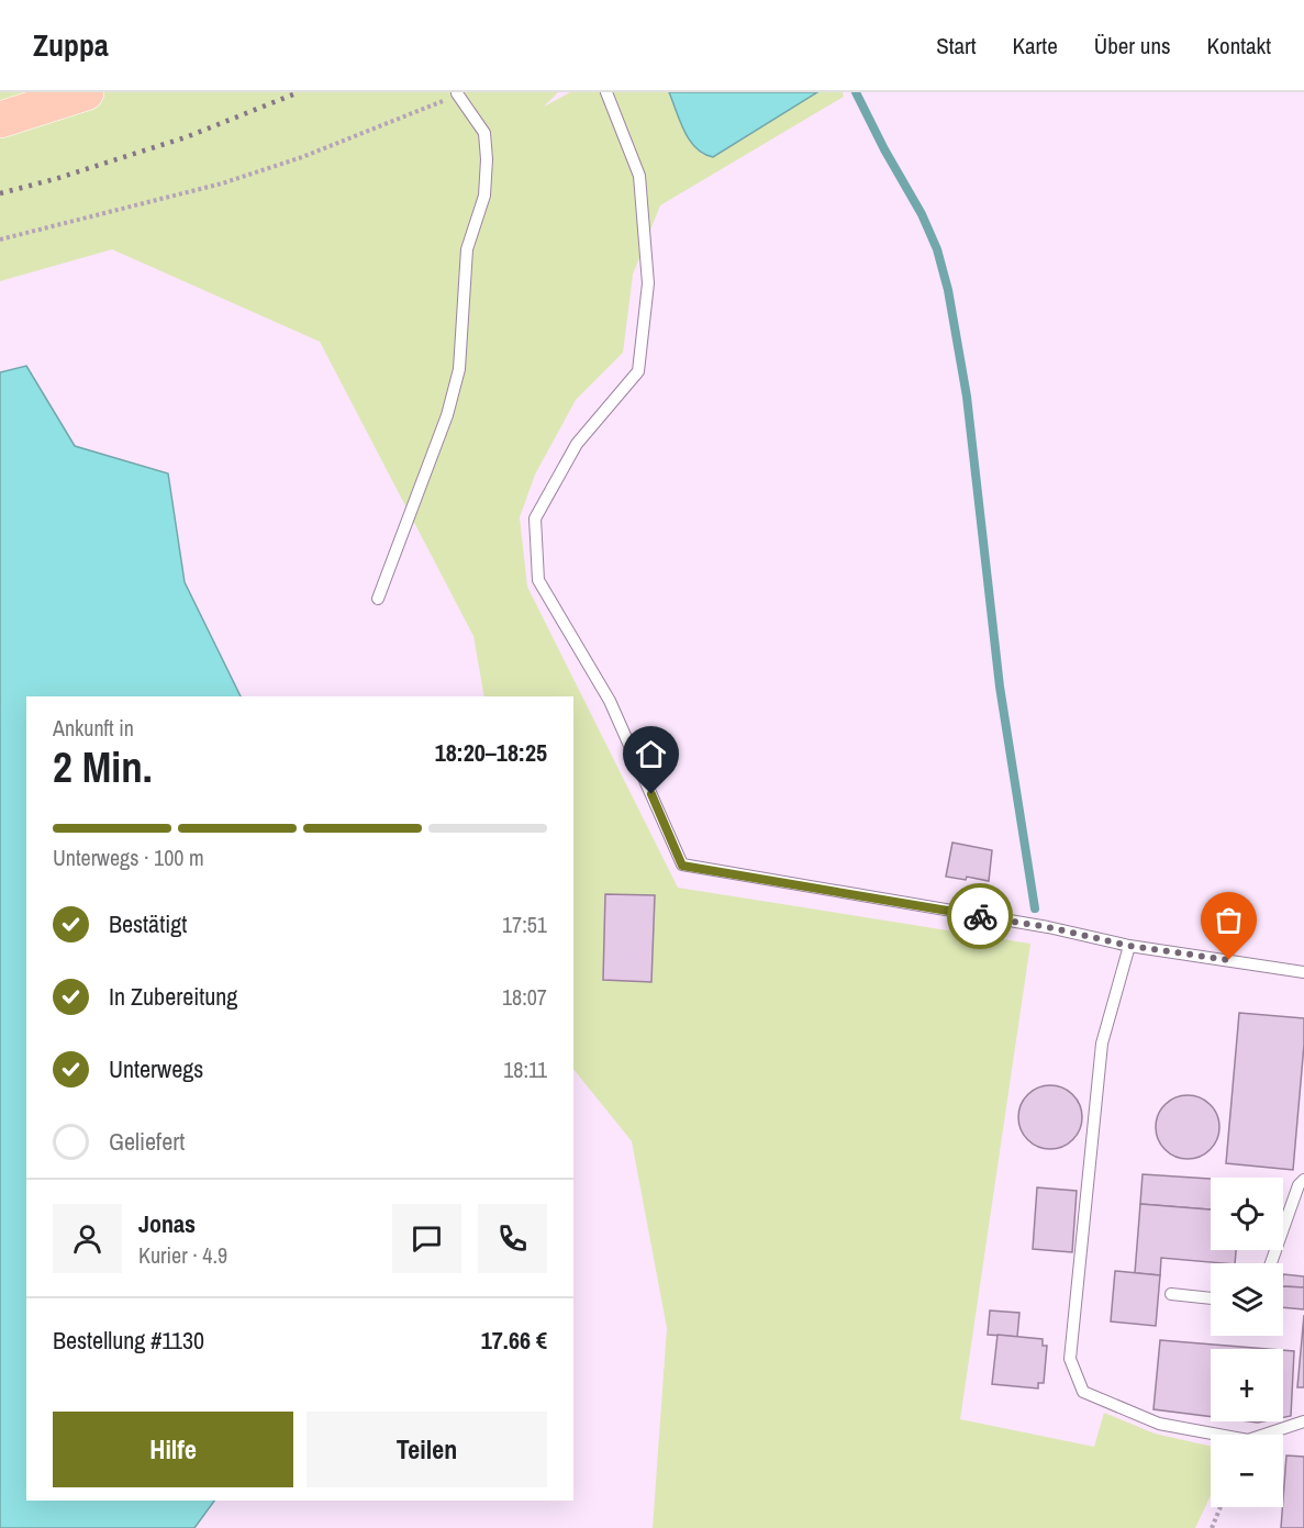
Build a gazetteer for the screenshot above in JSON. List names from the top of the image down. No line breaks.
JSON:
{"page":{"header":"Zuppa","nav":["Start","Karte","Über uns","Kontakt"],"heading":["2 Min.","Ankunft in","18:20–18:25"],"panel":["Jonas","Kurier · 4.9","Bestellung #1130","17.66 €"],"bar":"Unterwegs · 100 m","list":[["Bestätigt","17:51"],["In Zubereitung","18:07"],["Unterwegs","18:11"],"Geliefert"],"map_buttons":["+","−"],"buttons":["Hilfe","Teilen"]}}
